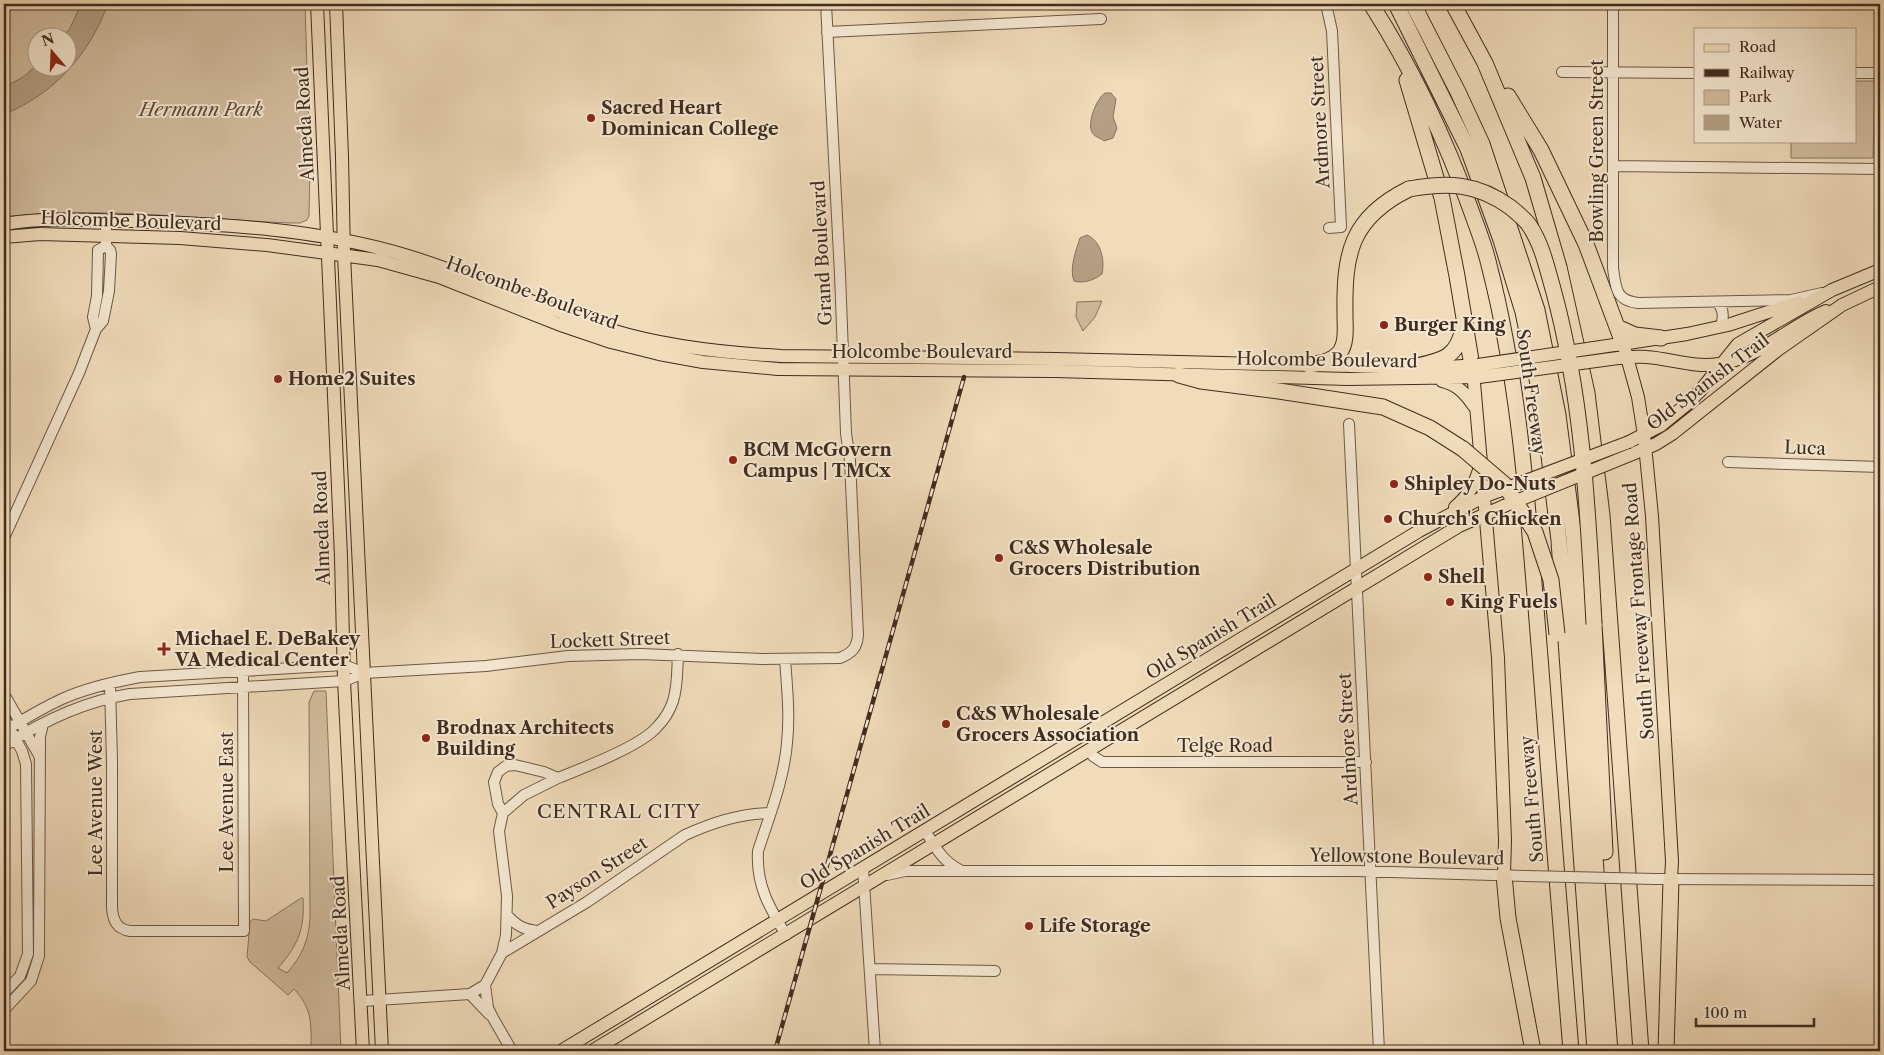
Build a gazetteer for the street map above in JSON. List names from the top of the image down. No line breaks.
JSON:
{"streets":{"highway":["South Freeway"],"main road":["Almeda Road","Holcombe Boulevard","Old Spanish Trail","South Freeway Frontage Road"],"street":["Ardmore Street","Bowling Green Street","Grand Boulevard","Luca","Lockett Street","Telge Road","Lee Avenue East","Lee Avenue West","Yellowstone Boulevard","Payson Street"]},"crossings":[["Ardmore Street","Old Spanish Trail"],["Ardmore Street","Telge Road"],["Ardmore Street","Yellowstone Boulevard"],["Almeda Road","Holcombe Boulevard"],["Almeda Road","Lockett Street"],["Holcombe Boulevard","Grand Boulevard"],["Holcombe Boulevard","Old Spanish Trail"],["Holcombe Boulevard","South Freeway Frontage Road"],["Grand Boulevard","Lockett Street"],["Old Spanish Trail","South Freeway Frontage Road"],["Old Spanish Trail","Telge Road"],["Old Spanish Trail","Yellowstone Boulevard"],["South Freeway Frontage Road","Yellowstone Boulevard"],["Lee Avenue East","Lee Avenue West"]],"districts":["CENTRAL CITY"],"parks":["Hermann Park"],"places":{"other":["Sacred Heart Dominican College","Burger King","Home2 Suites","BCM McGovern Campus | TMCx","Shipley Do-Nuts","Church's Chicken","C&S Wholesale Grocers Distribution","Shell","King Fuels","C&S Wholesale Grocers Association","Brodnax Architects Building","Life Storage"],"health":["Michael E. DeBakey VA Medical Center"]},"legend":["Road","Railway","Park","Water"],"scale_bar":"100 m","north":"top"}
